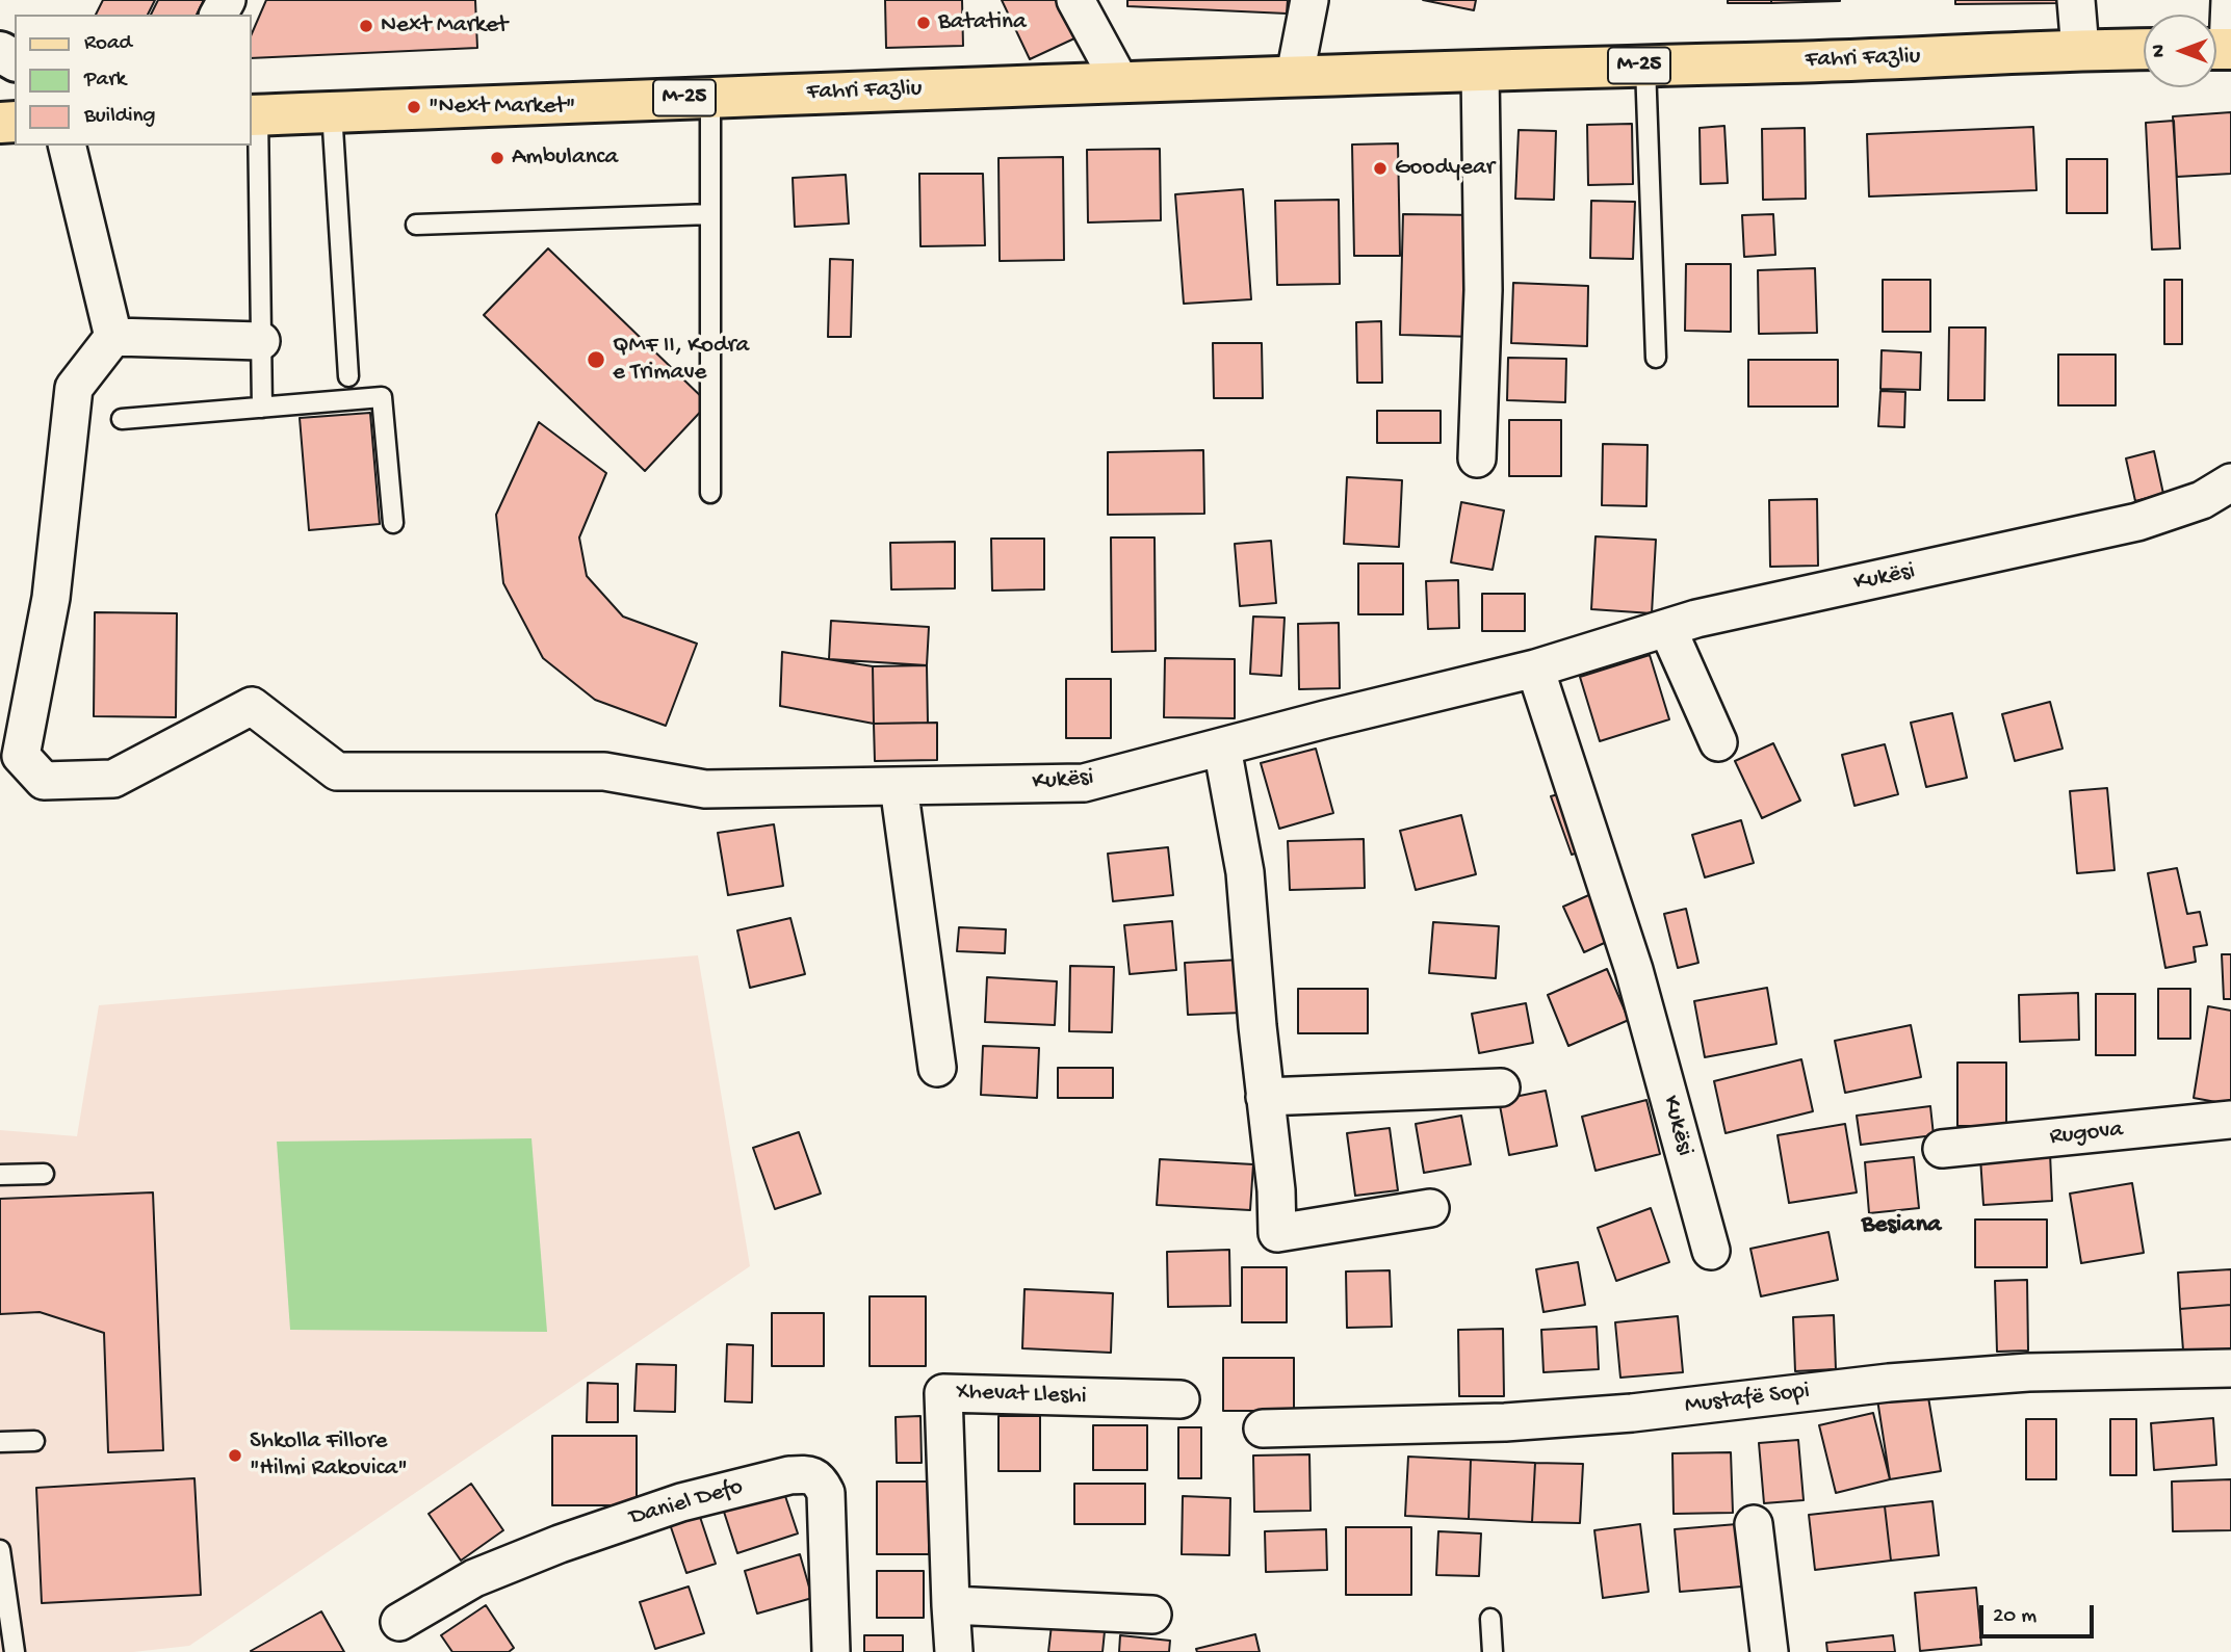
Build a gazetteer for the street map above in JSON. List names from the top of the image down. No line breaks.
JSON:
{"streets":{"main road":["Fahri Fazliu","M-25"],"street":["Kukësi","Rugova","Xhevat Lleshi","Mustafë Sopi","Daniel Defo"]},"districts":["Besiana"],"places":["Batatina","Next Market","\"Next Market\"","Ambulanca","Goodyear","QMF II, Kodra e Trimave","Shkolla Fillore \"Hilmi Rakovica\""],"legend":["Road","Park","Building"],"scale_bar":"20 m","north":"left"}
